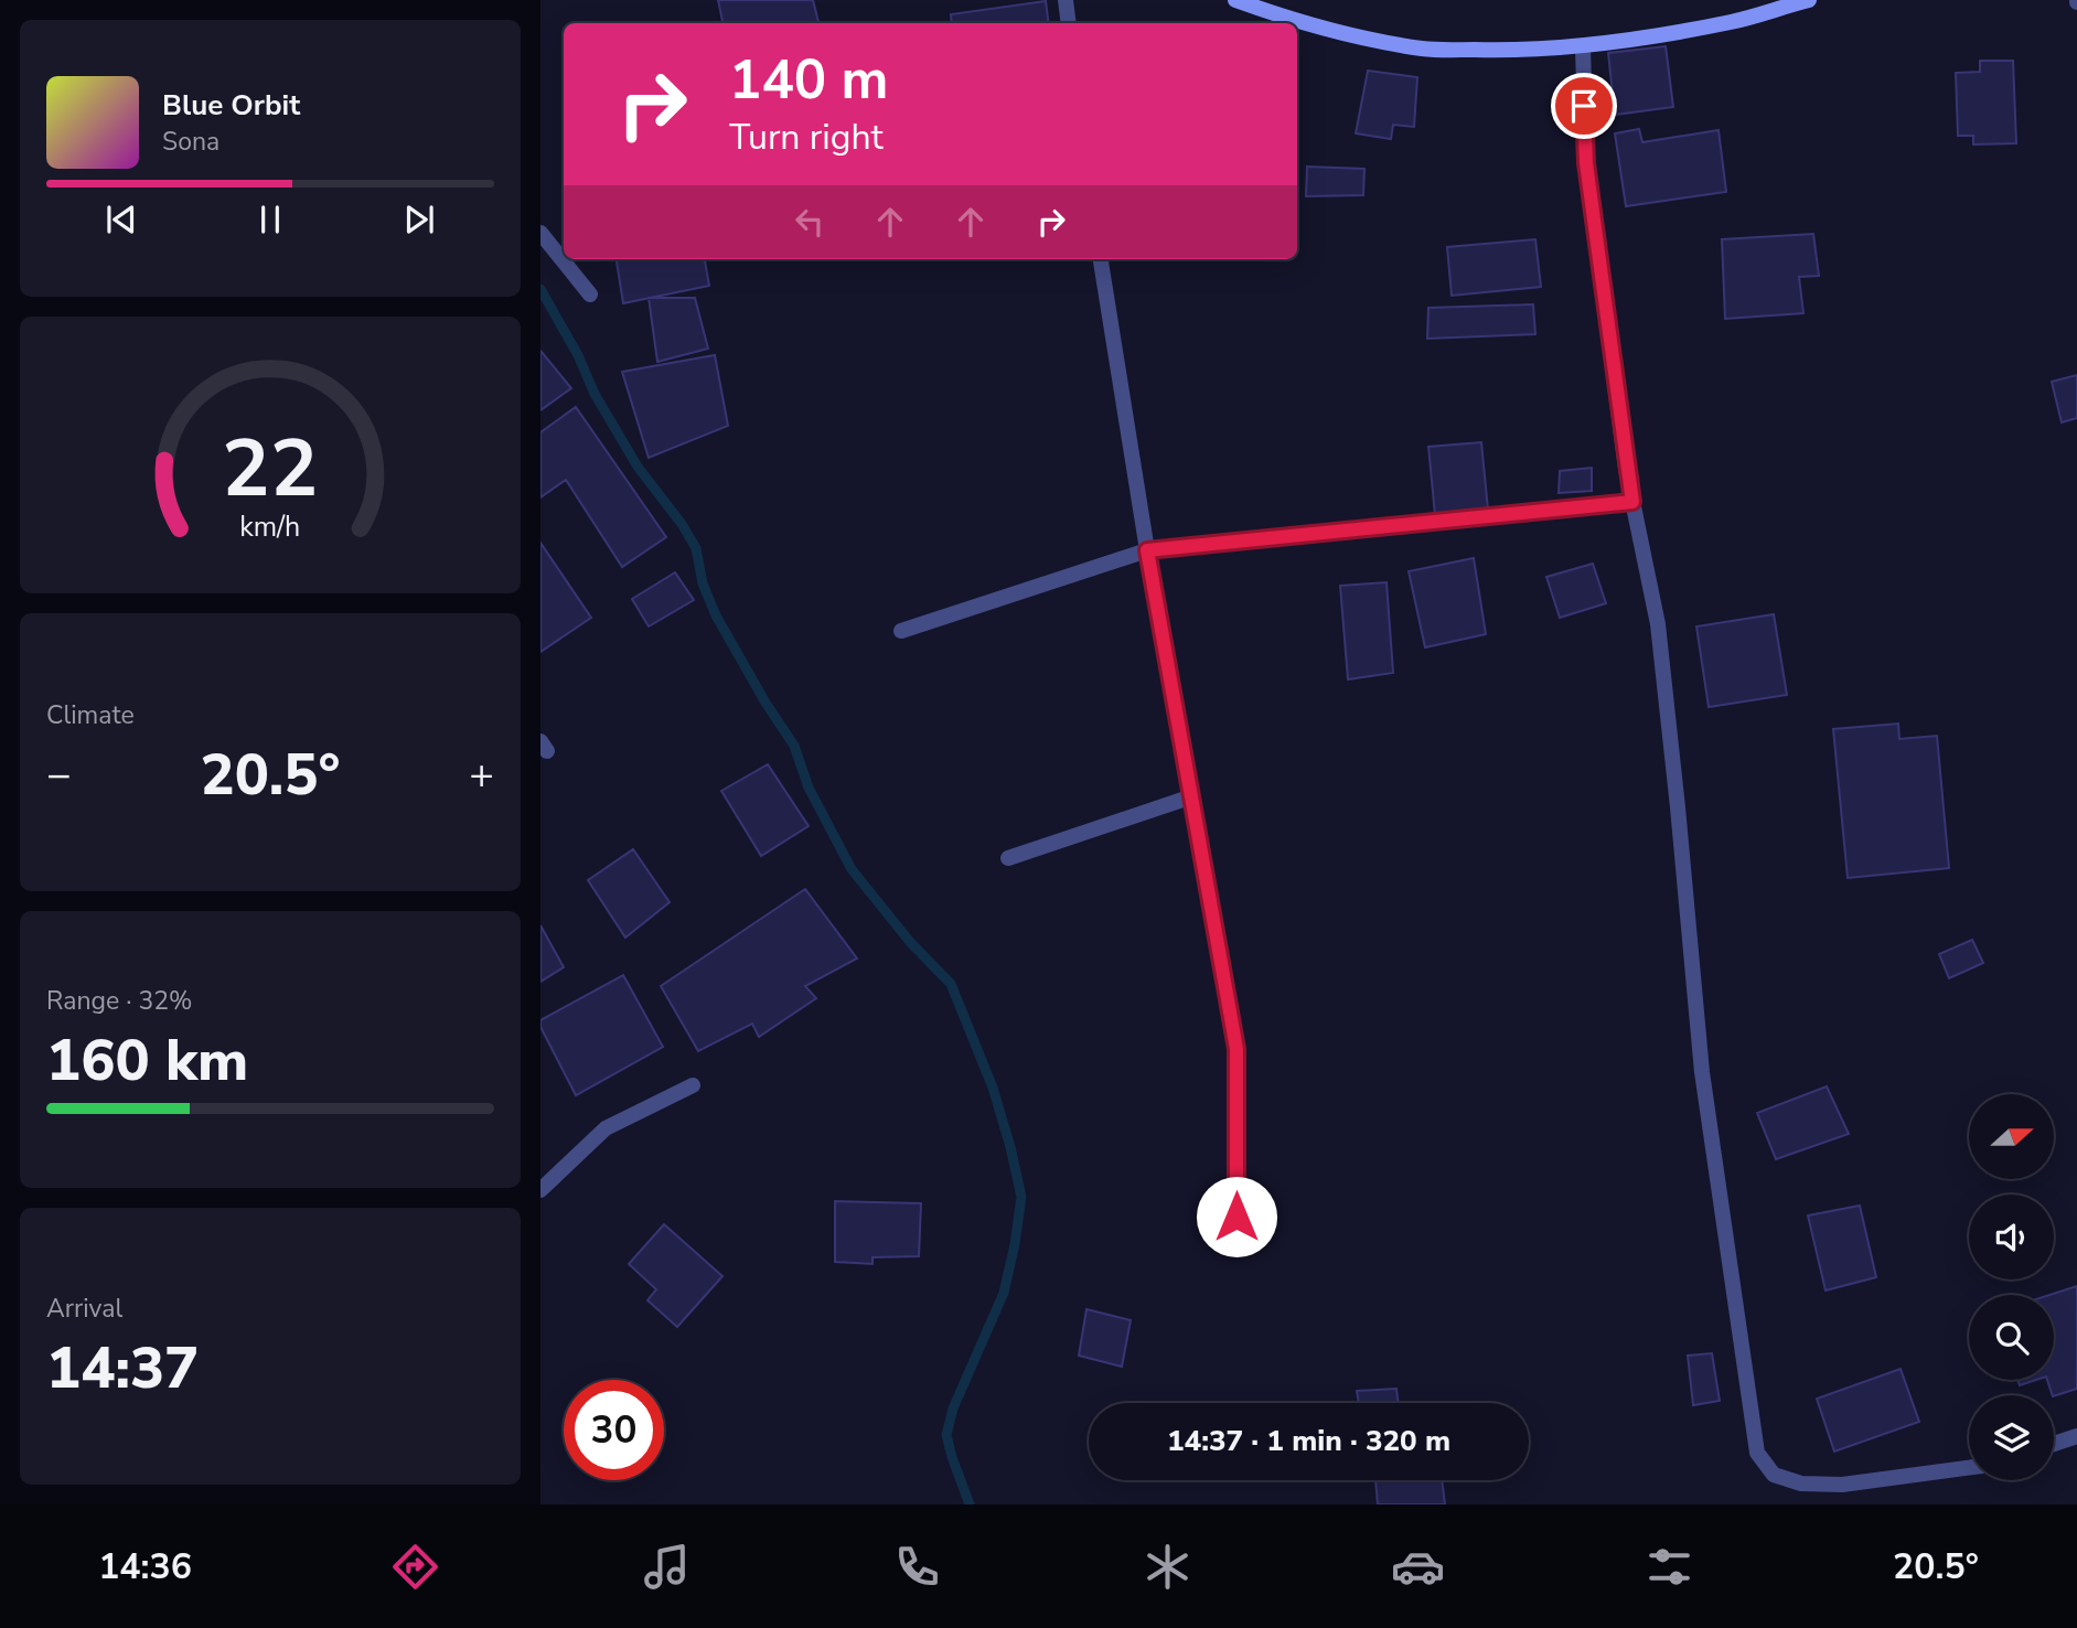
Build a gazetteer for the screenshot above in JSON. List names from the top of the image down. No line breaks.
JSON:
{"north":"right","page":{"turn":["140 m","Turn right"],"song":["Blue Orbit","Sona"],"tile":["Climate",["Range · 32%","160 km"],["Arrival","14:37"]],"heat":["−","20.5°","+"],"limit":"30","trip":"14:37 · 1 min · 320 m","tabs":["14:36","20.5°"],"gauge":["22","km/h"]}}
